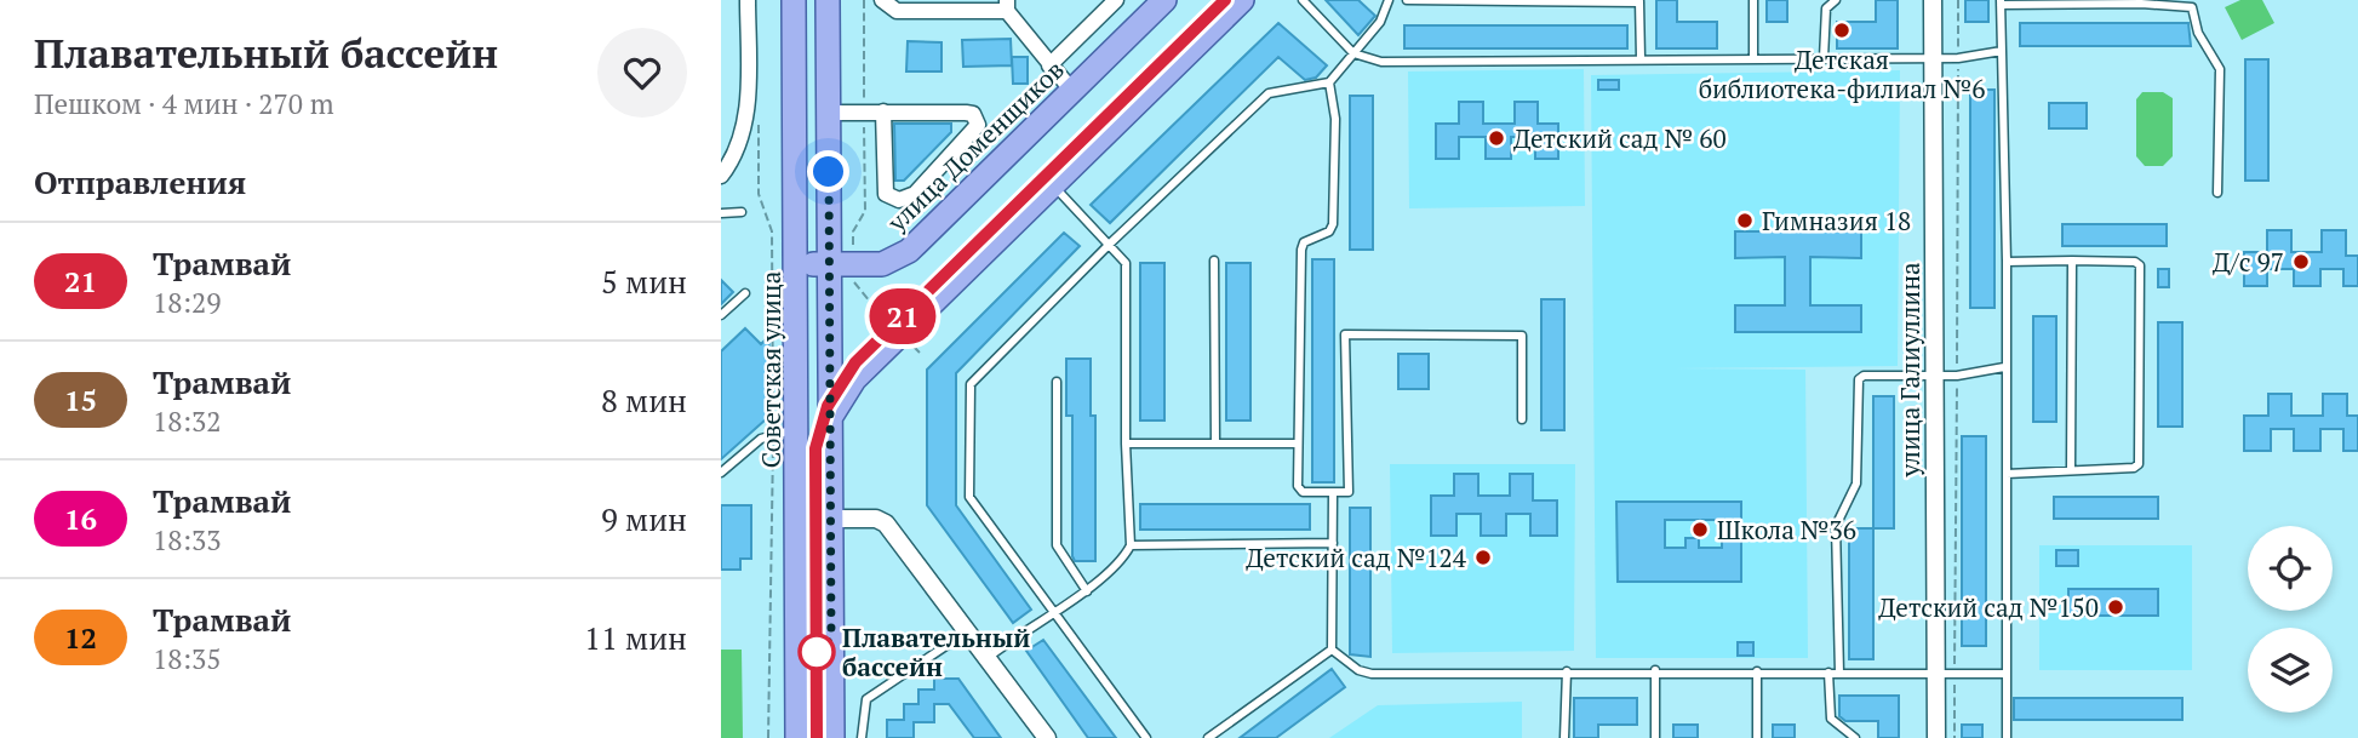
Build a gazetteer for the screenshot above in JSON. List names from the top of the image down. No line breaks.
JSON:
{"streets":{"main road":["улица Доменщиков","Советская улица"],"street":["улица Галиуллина"]},"crossings":[["улица Доменщиков","Советская улица"]],"places":["Детская библиотека-филиал №6","Детский сад № 60","Гимназия 18","Д/с 97","Школа №36","Детский сад №124","Детский сад №150","Плавательный бассейн"],"lines":["tram line 21"],"page":{"heading":[["Плавательный бассейн","Пешком · 4 мин · 270 m"],"Отправления"],"on_map":"21","list":[{"mark":"21","name":"Трамвай","note":"18:29","value":"5 мин"},{"mark":"15","name":"Трамвай","note":"18:32","value":"8 мин"},{"mark":"16","name":"Трамвай","note":"18:33","value":"9 мин"},{"mark":"12","name":"Трамвай","note":"18:35","value":"11 мин"}]}}
